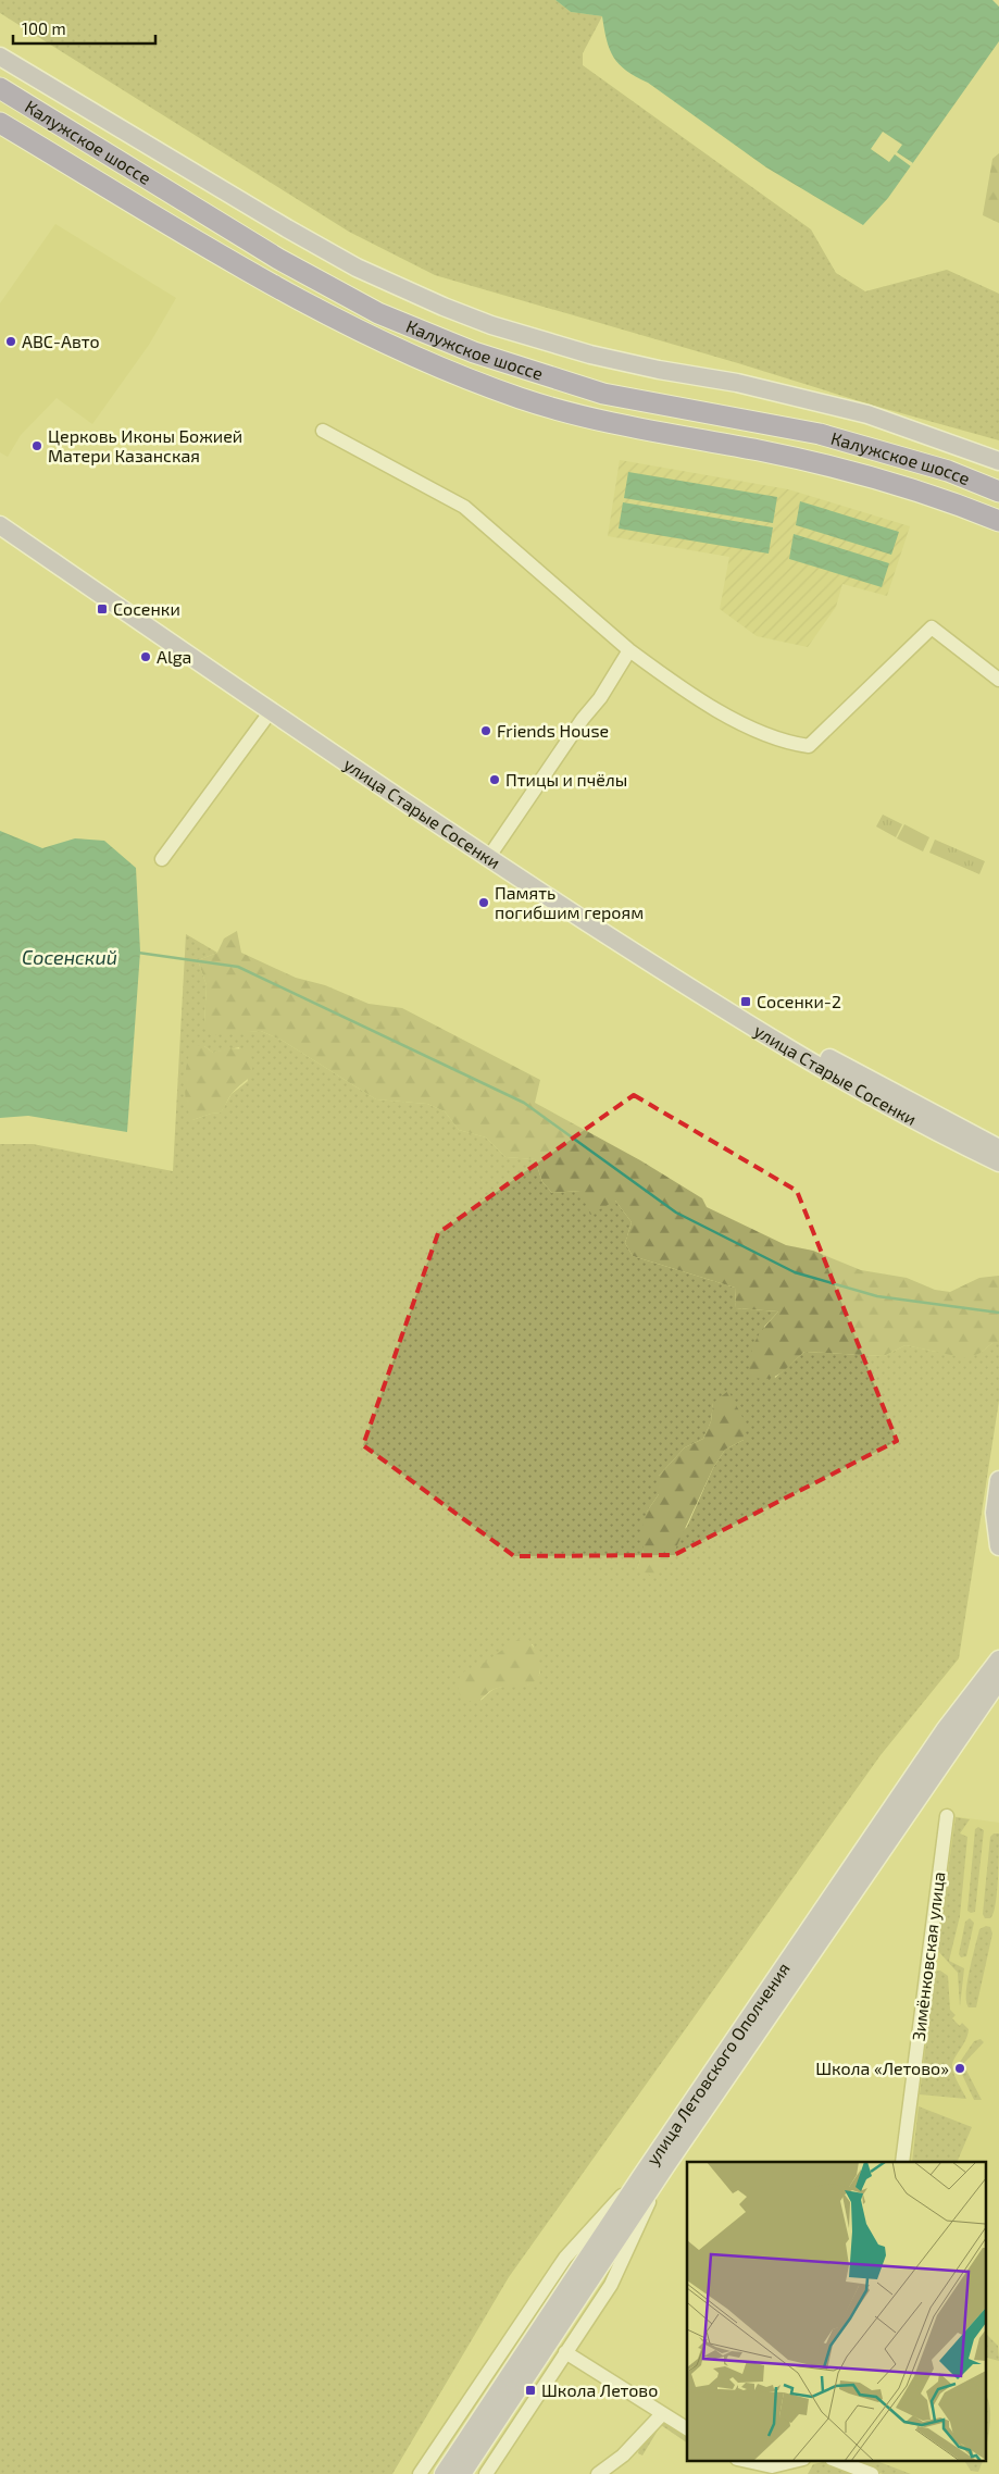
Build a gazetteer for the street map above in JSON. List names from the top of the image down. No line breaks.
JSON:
{"streets":{"highway":["Калужское шоссе"],"main road":["улица Старые Сосенки","улица Летовского Ополчения"],"street":["Зимёнковская улица"]},"water":["Сосенский"],"places":{"other":["АВС-Авто","Церковь Иконы Божией Матери Казанская","Alga","Friends House","Птицы и пчёлы","Память погибшим героям","Школа «Летово»"],"transit":["Сосенки","Сосенки-2","Школа Летово"]},"scale_bar":"100 m"}
